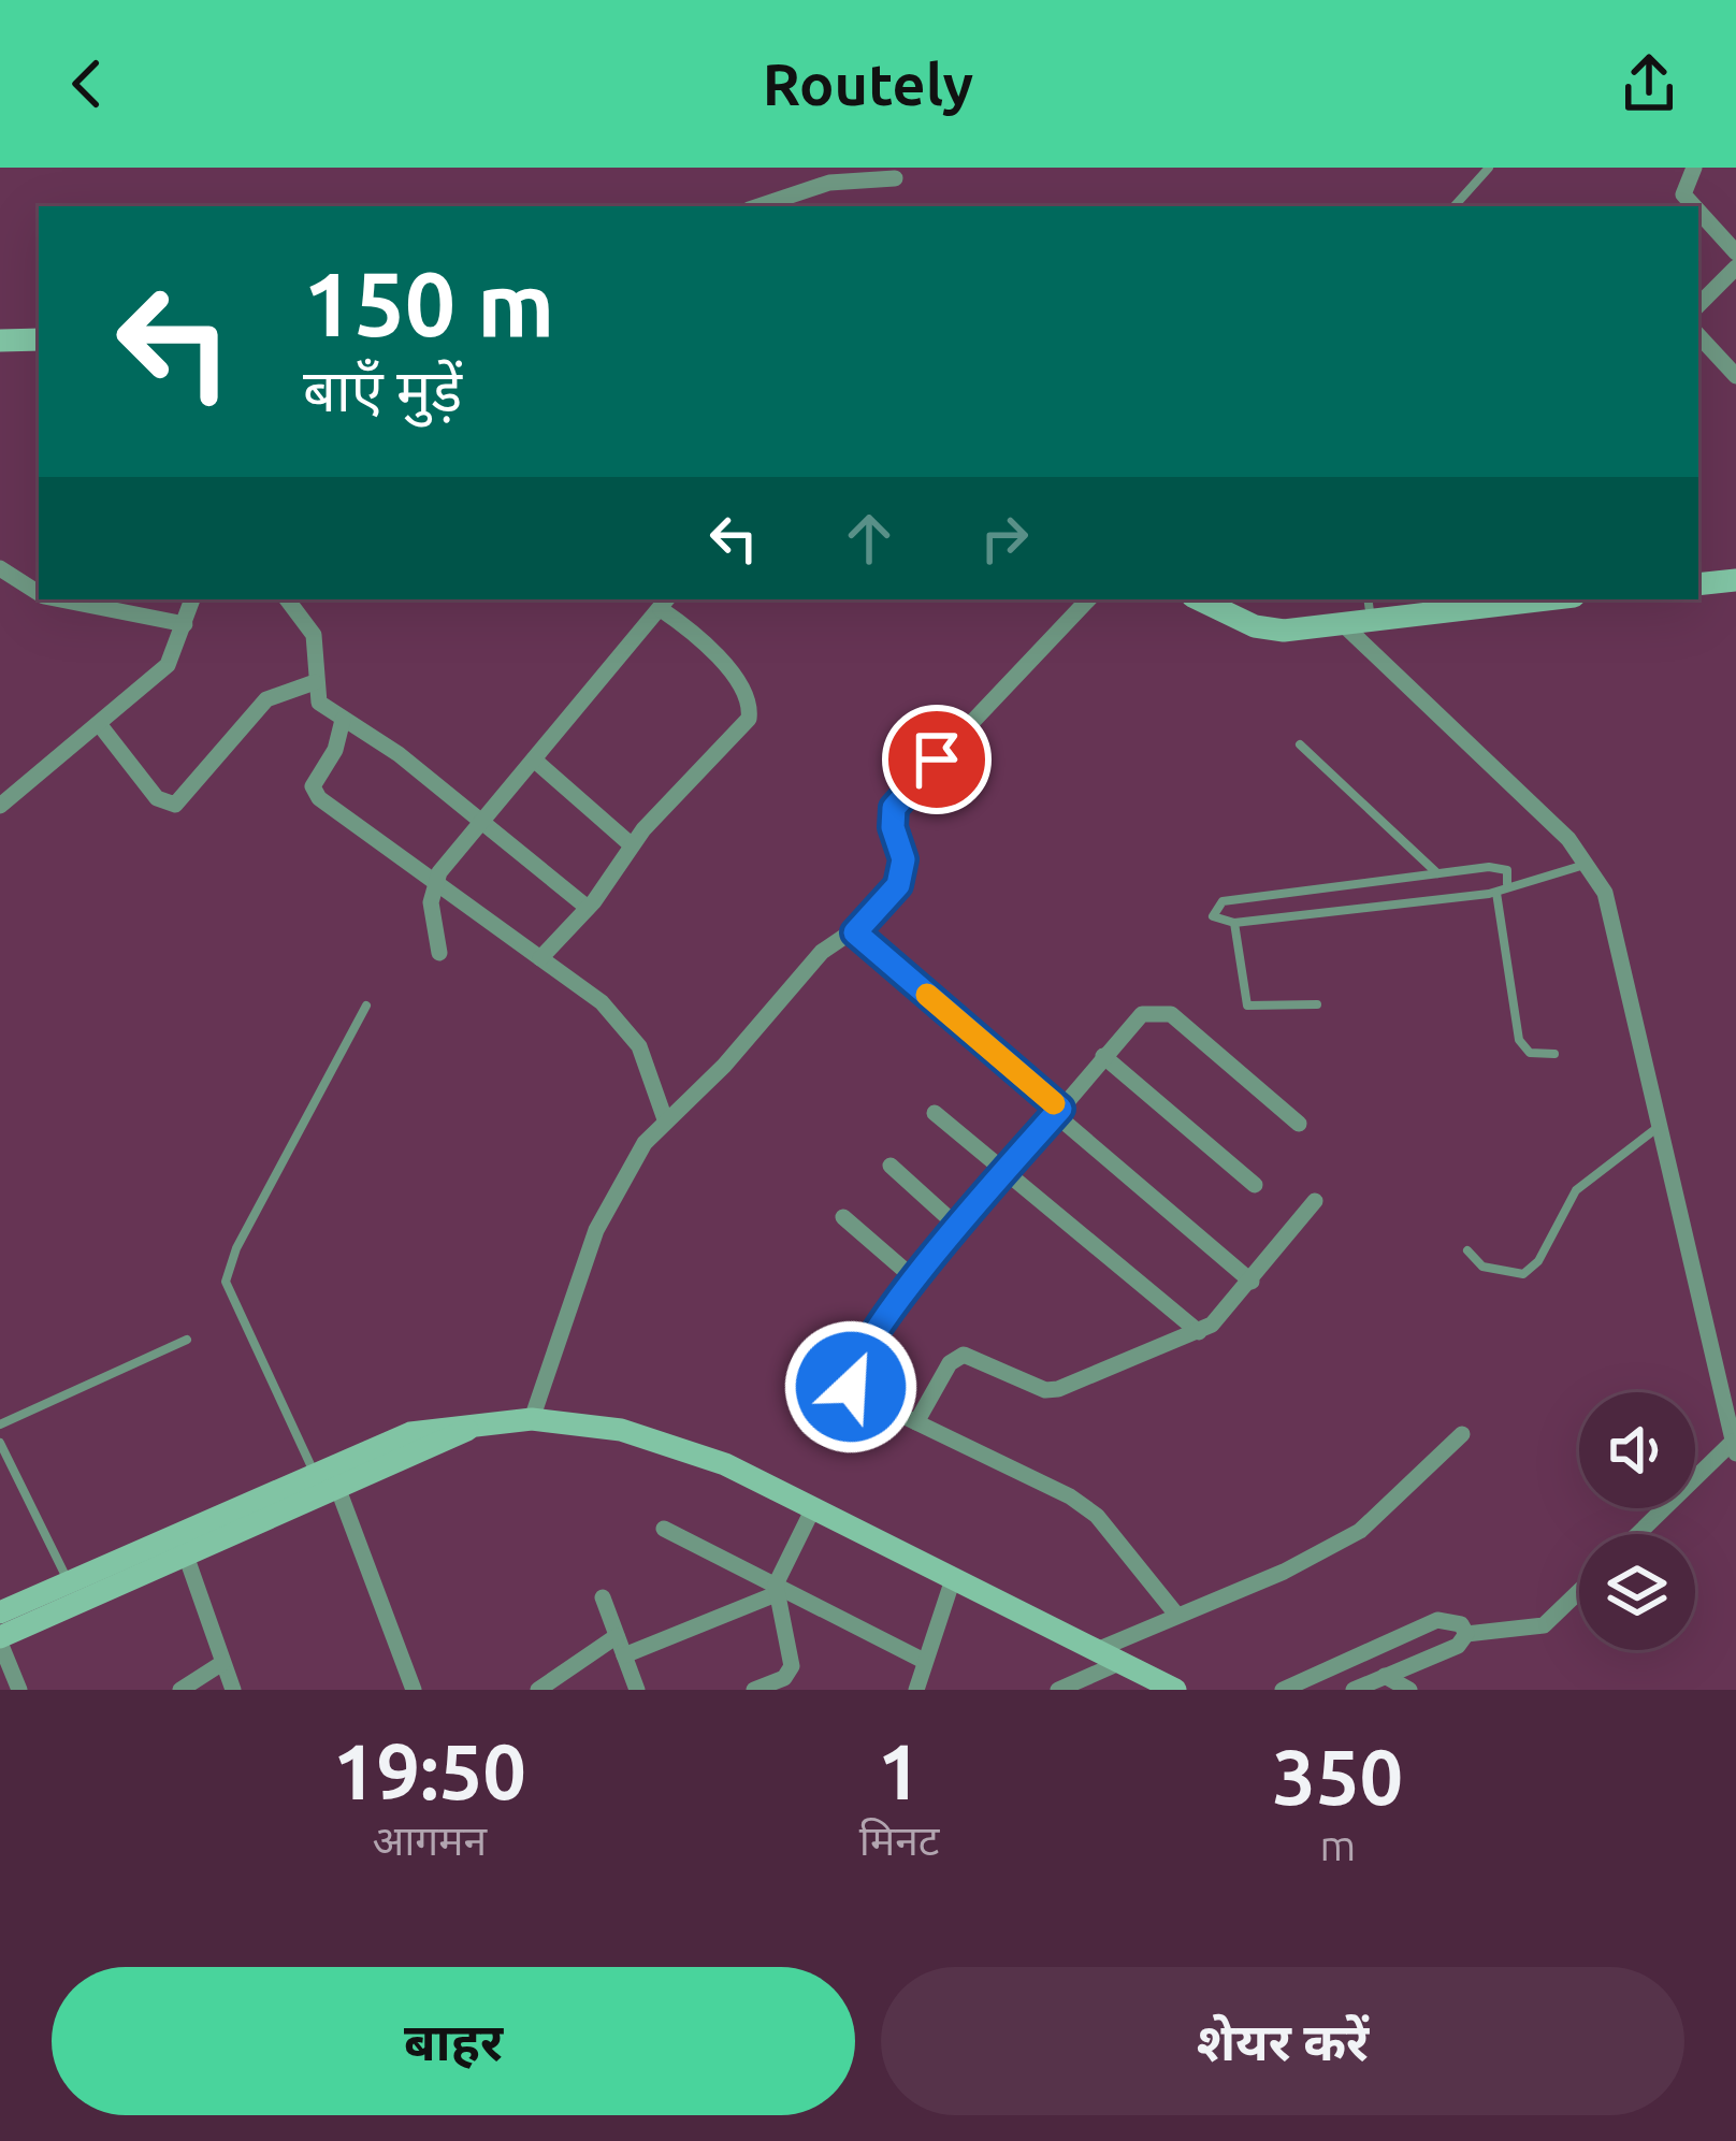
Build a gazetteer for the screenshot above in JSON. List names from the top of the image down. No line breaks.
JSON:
{"page":{"header":"Routely","turn":["150 m","बाएँ मुड़ें"],"eta":["19:50","आगमन","1","मिनट","350","m"],"buttons":["बाहर","शेयर करें"]}}
